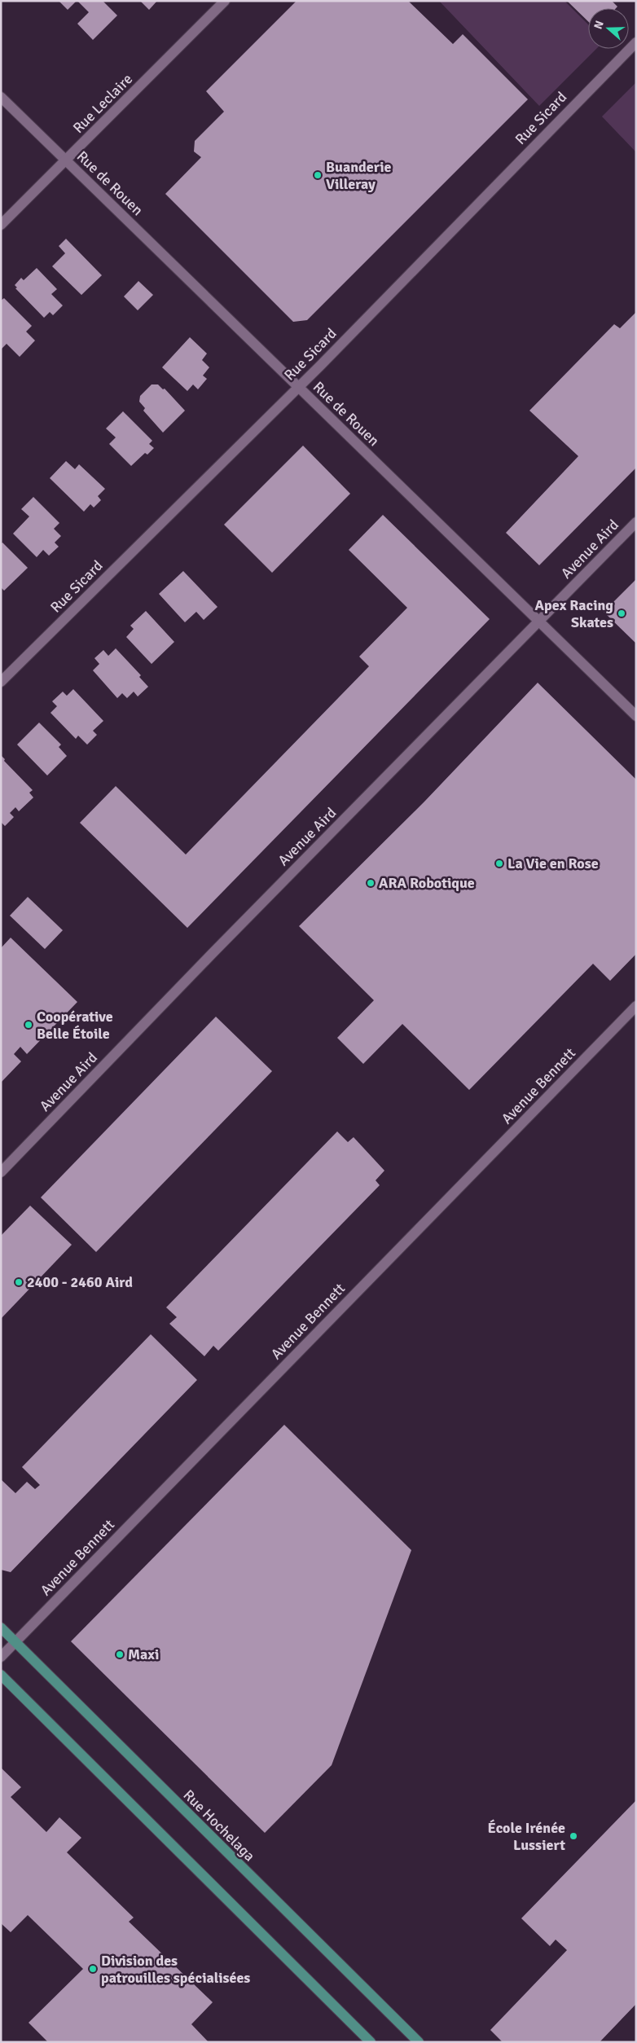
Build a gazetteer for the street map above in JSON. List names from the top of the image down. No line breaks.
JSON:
{"streets":{"main road":["Rue Hochelaga"],"street":["Rue Leclaire","Rue Sicard","Rue de Rouen","Avenue Aird","Avenue Bennett"]},"crossings":[["Rue Leclaire","Rue de Rouen"],["Rue Sicard","Rue de Rouen"],["Rue de Rouen","Avenue Aird"],["Avenue Bennett","Rue Hochelaga"]],"places":["Buanderie Villeray","Apex Racing Skates","La Vie en Rose","ARA Robotique","Coopérative Belle Étoile","2400 - 2460 Aird","Maxi","École Irénée Lussiert","Division des patrouilles spécialisées"],"north":"left"}
